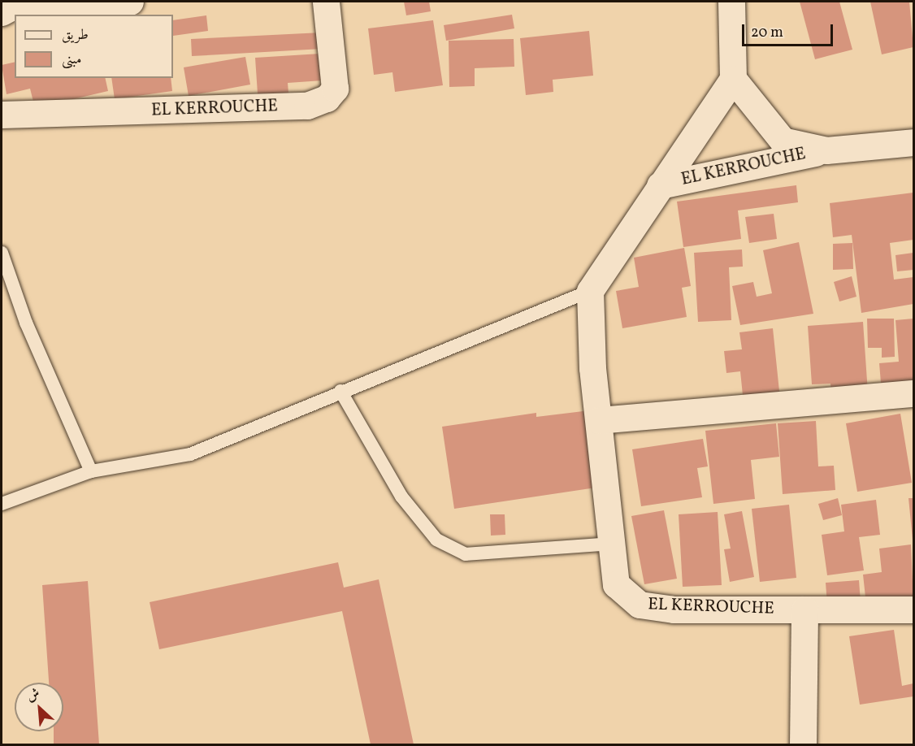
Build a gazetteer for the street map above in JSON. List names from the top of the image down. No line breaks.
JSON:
{"streets":{"street":["EL KERROUCHE"]},"legend":["طريق","مبنى"],"scale_bar":"20 m","north":"top left"}
